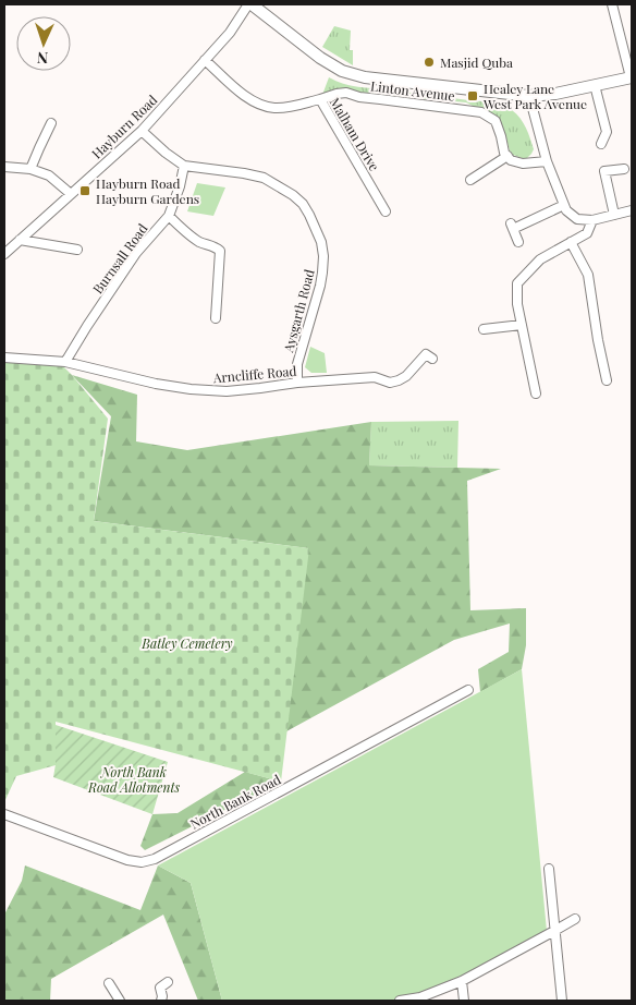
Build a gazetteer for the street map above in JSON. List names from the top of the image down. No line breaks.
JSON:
{"streets":{"street":["Linton Avenue","Hayburn Road","Malham Drive","Burnsall Road","Aysgarth Road","Arncliffe Road","North Bank Road"]},"crossings":[["Linton Avenue","Malham Drive"],["Hayburn Road","Malham Drive"],["Hayburn Road","Aysgarth Road"],["Burnsall Road","Aysgarth Road"],["Burnsall Road","Arncliffe Road"],["Aysgarth Road","Arncliffe Road"]],"parks":["Batley Cemetery","North Bank Road Allotments"],"places":{"other":["Masjid Quba"],"transit":["Healey Lane West Park Avenue","Hayburn Road Hayburn Gardens"]},"north":"bottom"}
